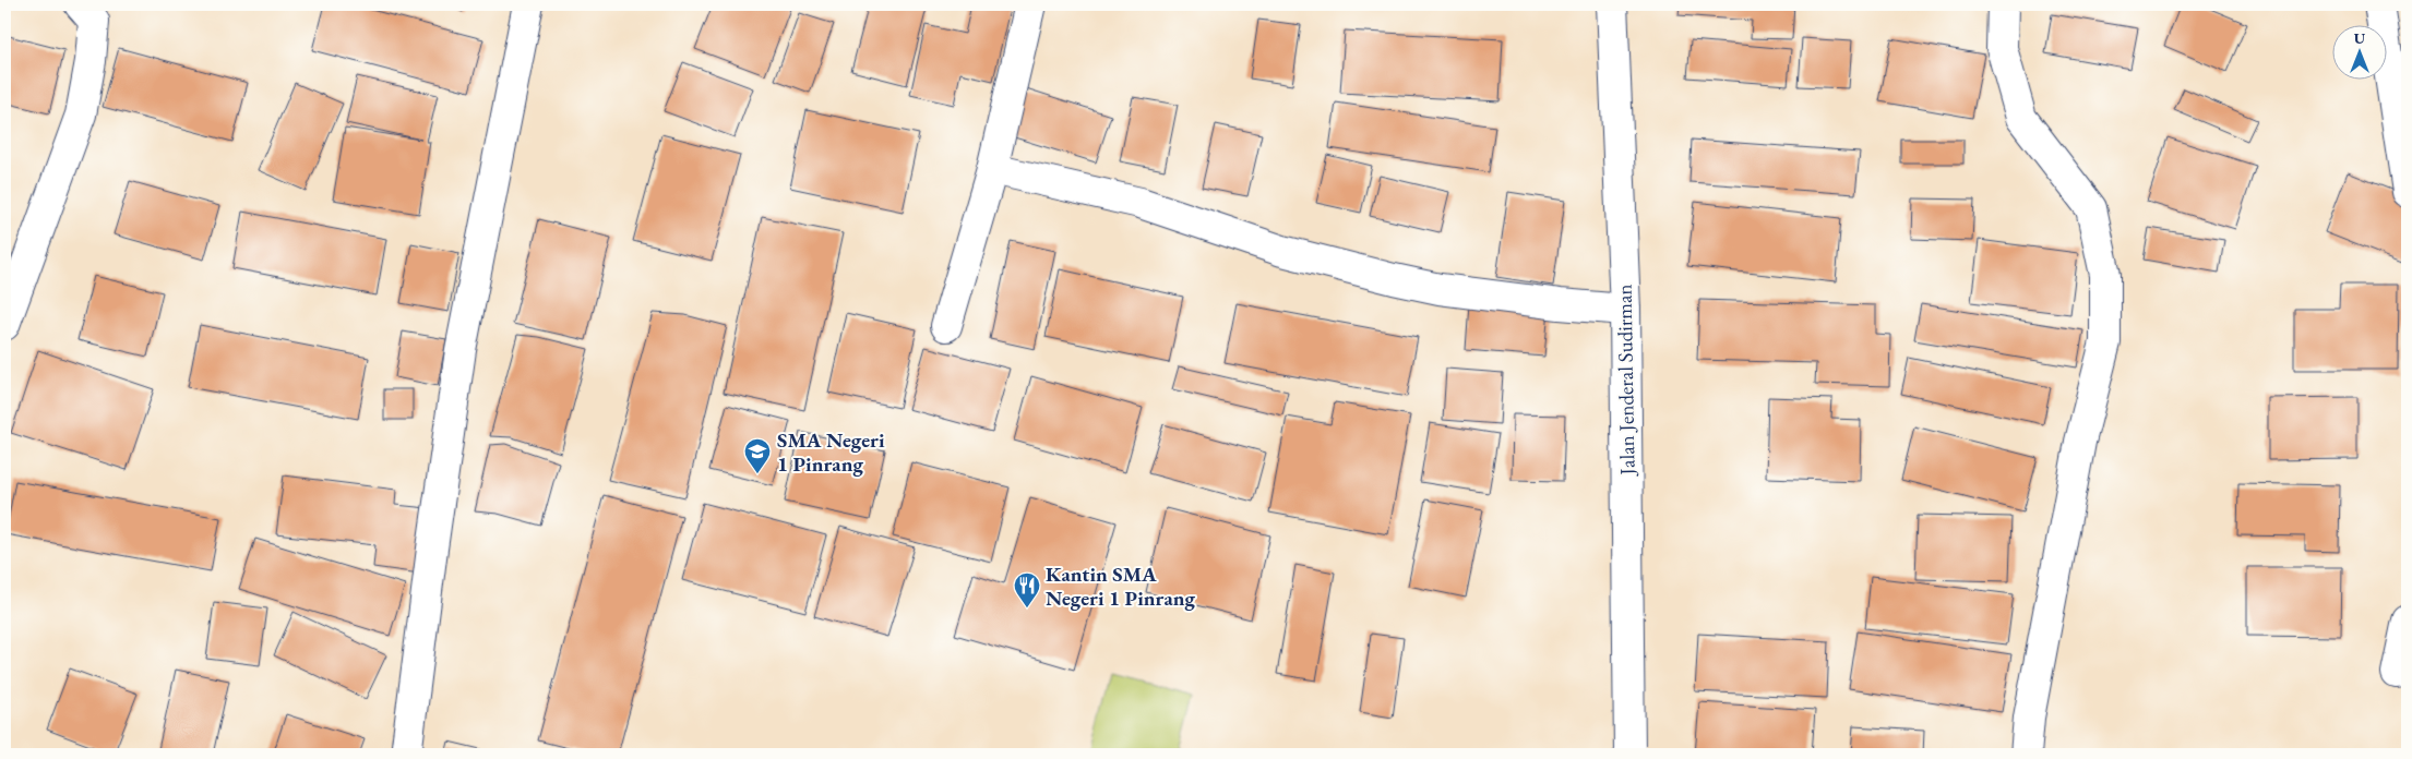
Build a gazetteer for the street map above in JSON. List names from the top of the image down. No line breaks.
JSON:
{"streets":{"main road":["Jalan Jenderal Sudirman"]},"places":{"school or university":["SMA Negeri 1 Pinrang"],"restaurant":["Kantin SMA Negeri 1 Pinrang"]},"north":"top"}
